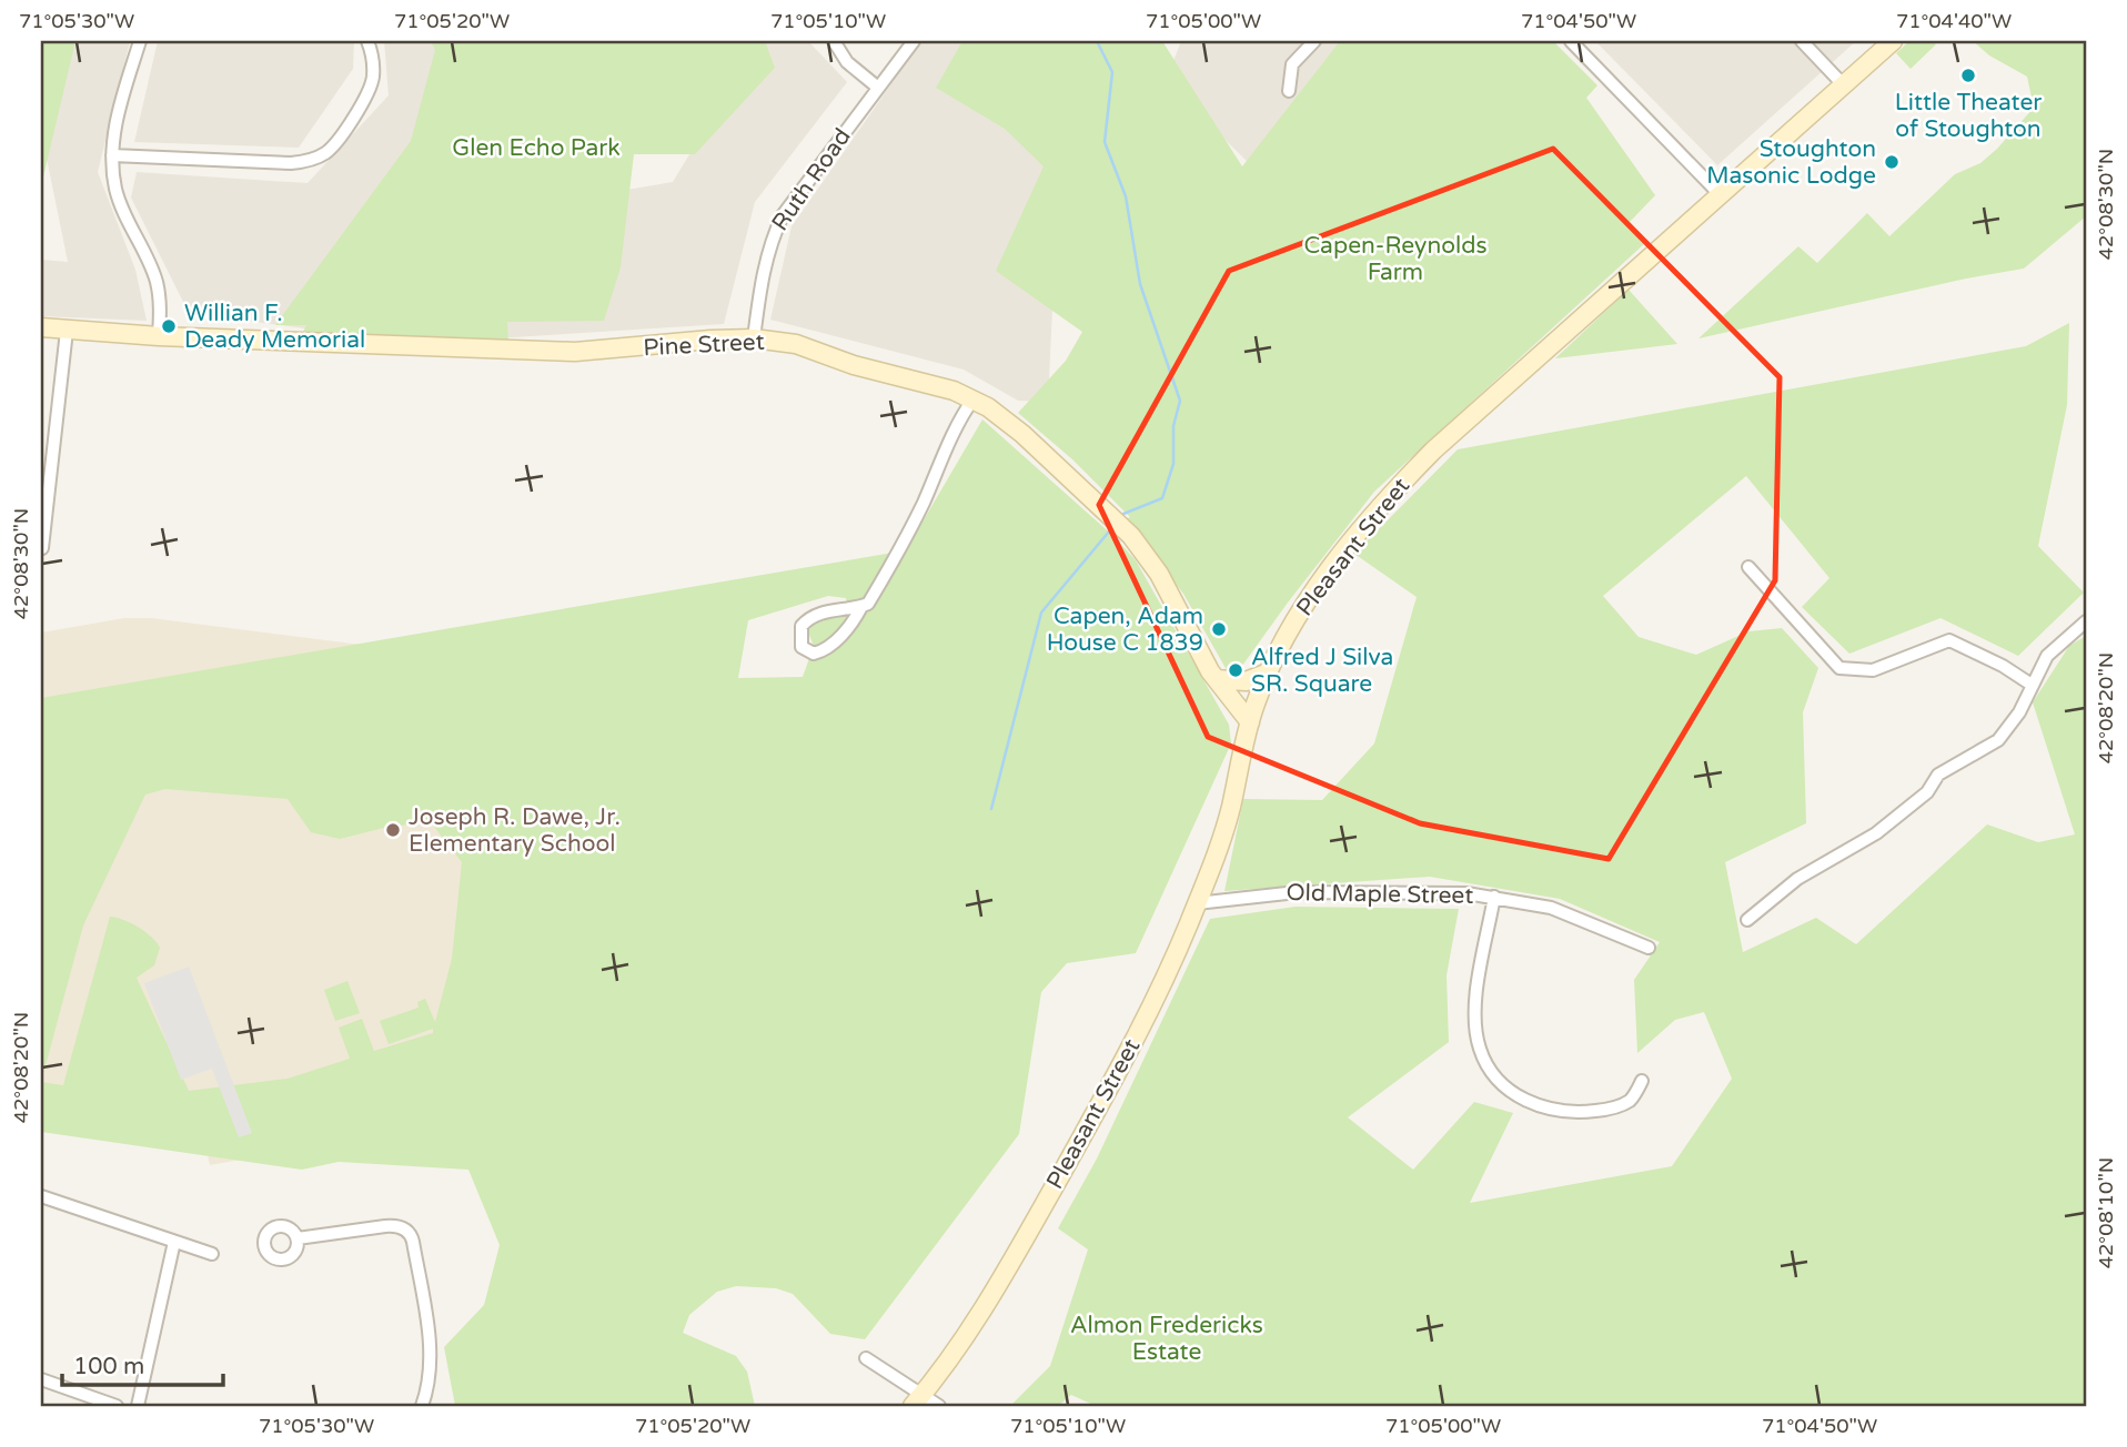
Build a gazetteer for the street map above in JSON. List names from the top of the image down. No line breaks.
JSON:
{"streets":{"main road":["Pine Street","Pleasant Street"],"street":["Ruth Road","Old Maple Street"]},"crossings":[["Ruth Road","Pine Street"],["Pine Street","Pleasant Street"],["Pleasant Street","Old Maple Street"]],"parks":["Glen Echo Park","Capen-Reynolds Farm","Almon Fredericks Estate"],"places":["Little Theater of Stoughton","Stoughton Masonic Lodge","Willian F. Deady Memorial","Capen, Adam House C 1839","Alfred J Silva SR. Square","Joseph R. Dawe, Jr. Elementary School"],"scale_bar":"100 m","coordinates":["71°05'30\"W","71°05'20\"W","71°05'10\"W","71°05'00\"W","71°04'50\"W","71°04'40\"W","42°08'30\"N","42°08'20\"N","42°08'10\"N"]}
